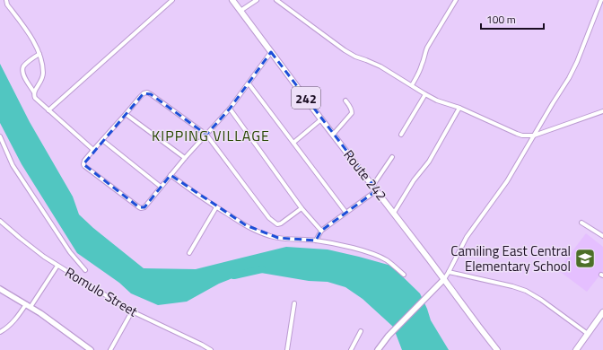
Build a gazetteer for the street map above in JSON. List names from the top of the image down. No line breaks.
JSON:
{"streets":{"main road":["242","Route 242"],"street":["Romulo Street"]},"districts":["KIPPING VILLAGE"],"places":{"school or university":["Camiling East Central Elementary School"]},"scale_bar":"100 m"}
